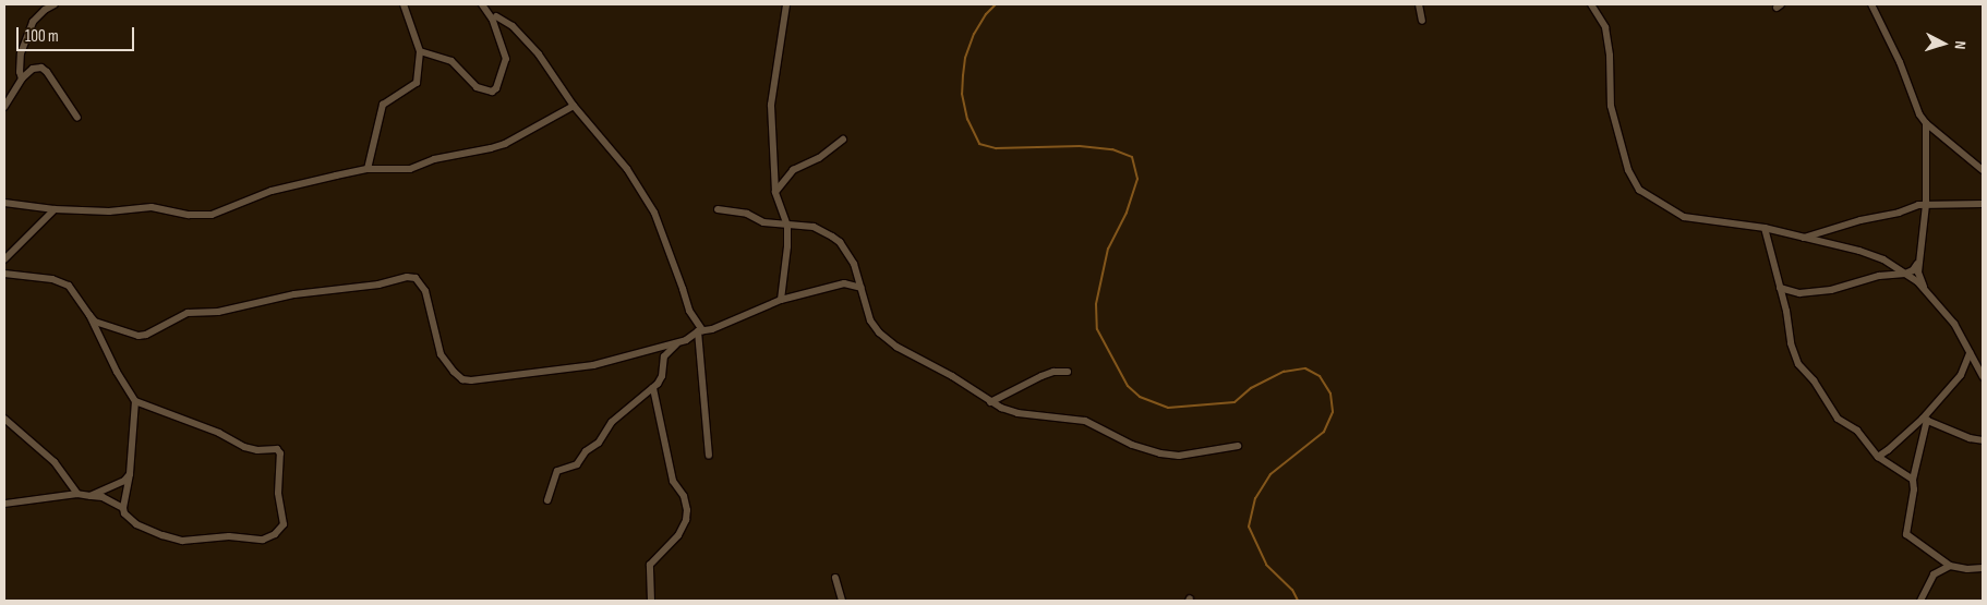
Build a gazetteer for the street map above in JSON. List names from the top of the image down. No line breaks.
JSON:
{"scale_bar":"100 m","north":"right"}
